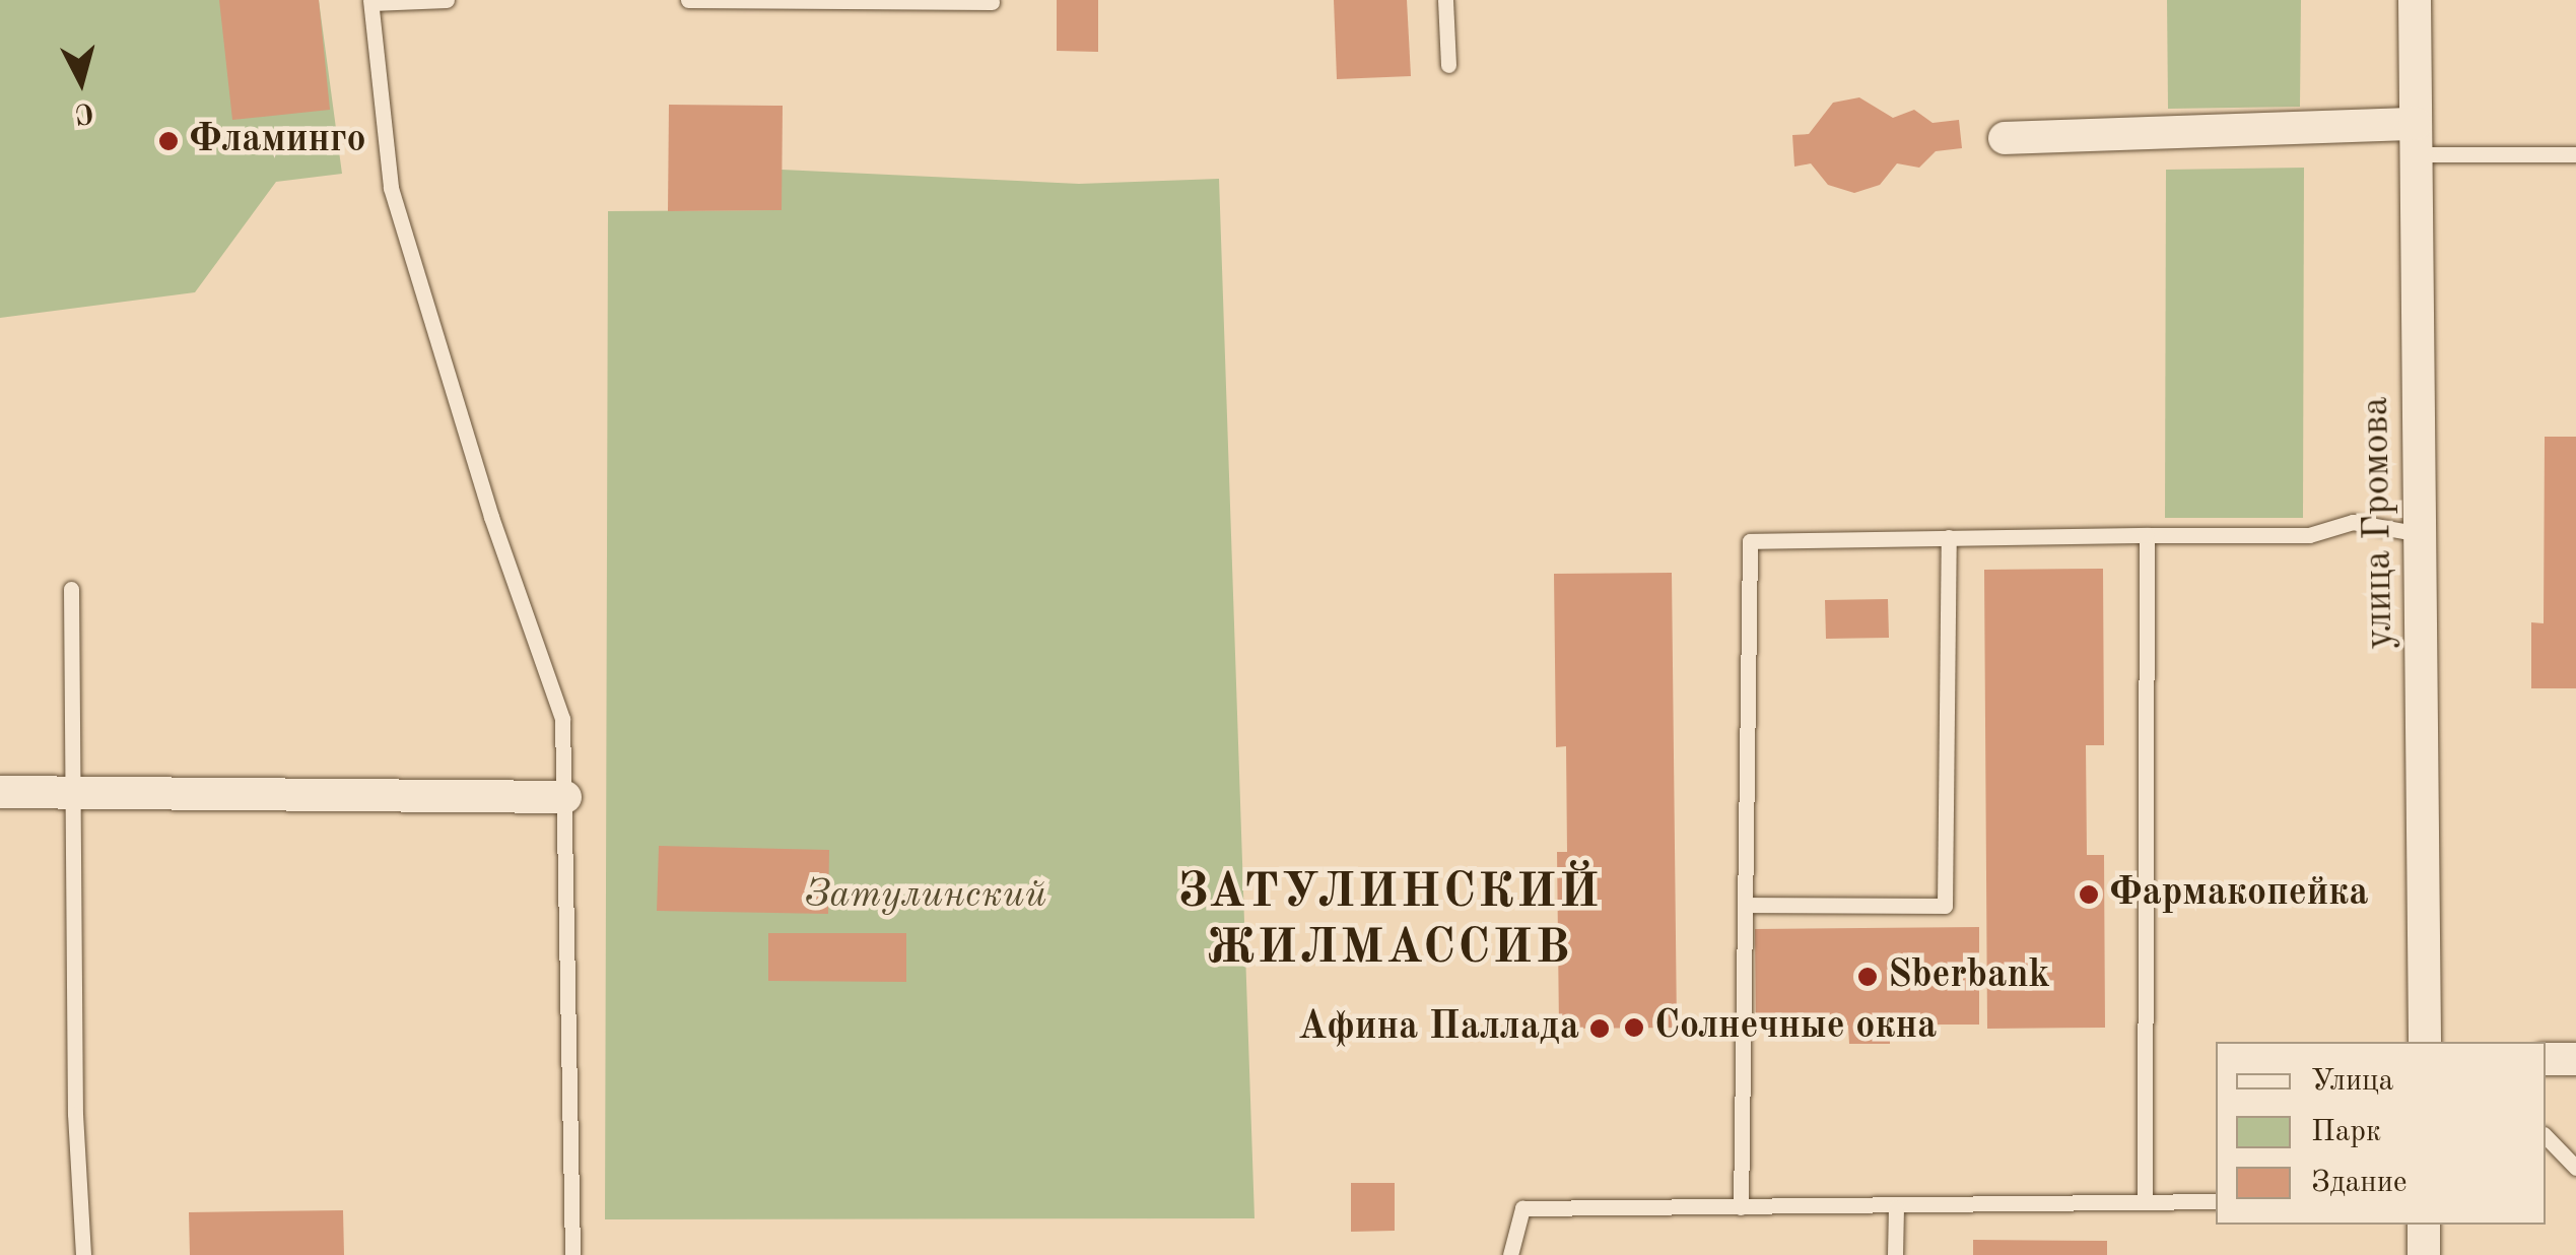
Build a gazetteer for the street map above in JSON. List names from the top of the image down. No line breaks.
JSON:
{"streets":{"street":["улица Громова"]},"districts":["ЗАТУЛИНСКИЙ ЖИЛМАССИВ"],"parks":["Затулинский"],"places":["Фламинго","Фармакопейка","Sberbank","Солнечные окна","Афина Паллада"],"legend":["Улица","Парк","Здание"],"north":"bottom"}
